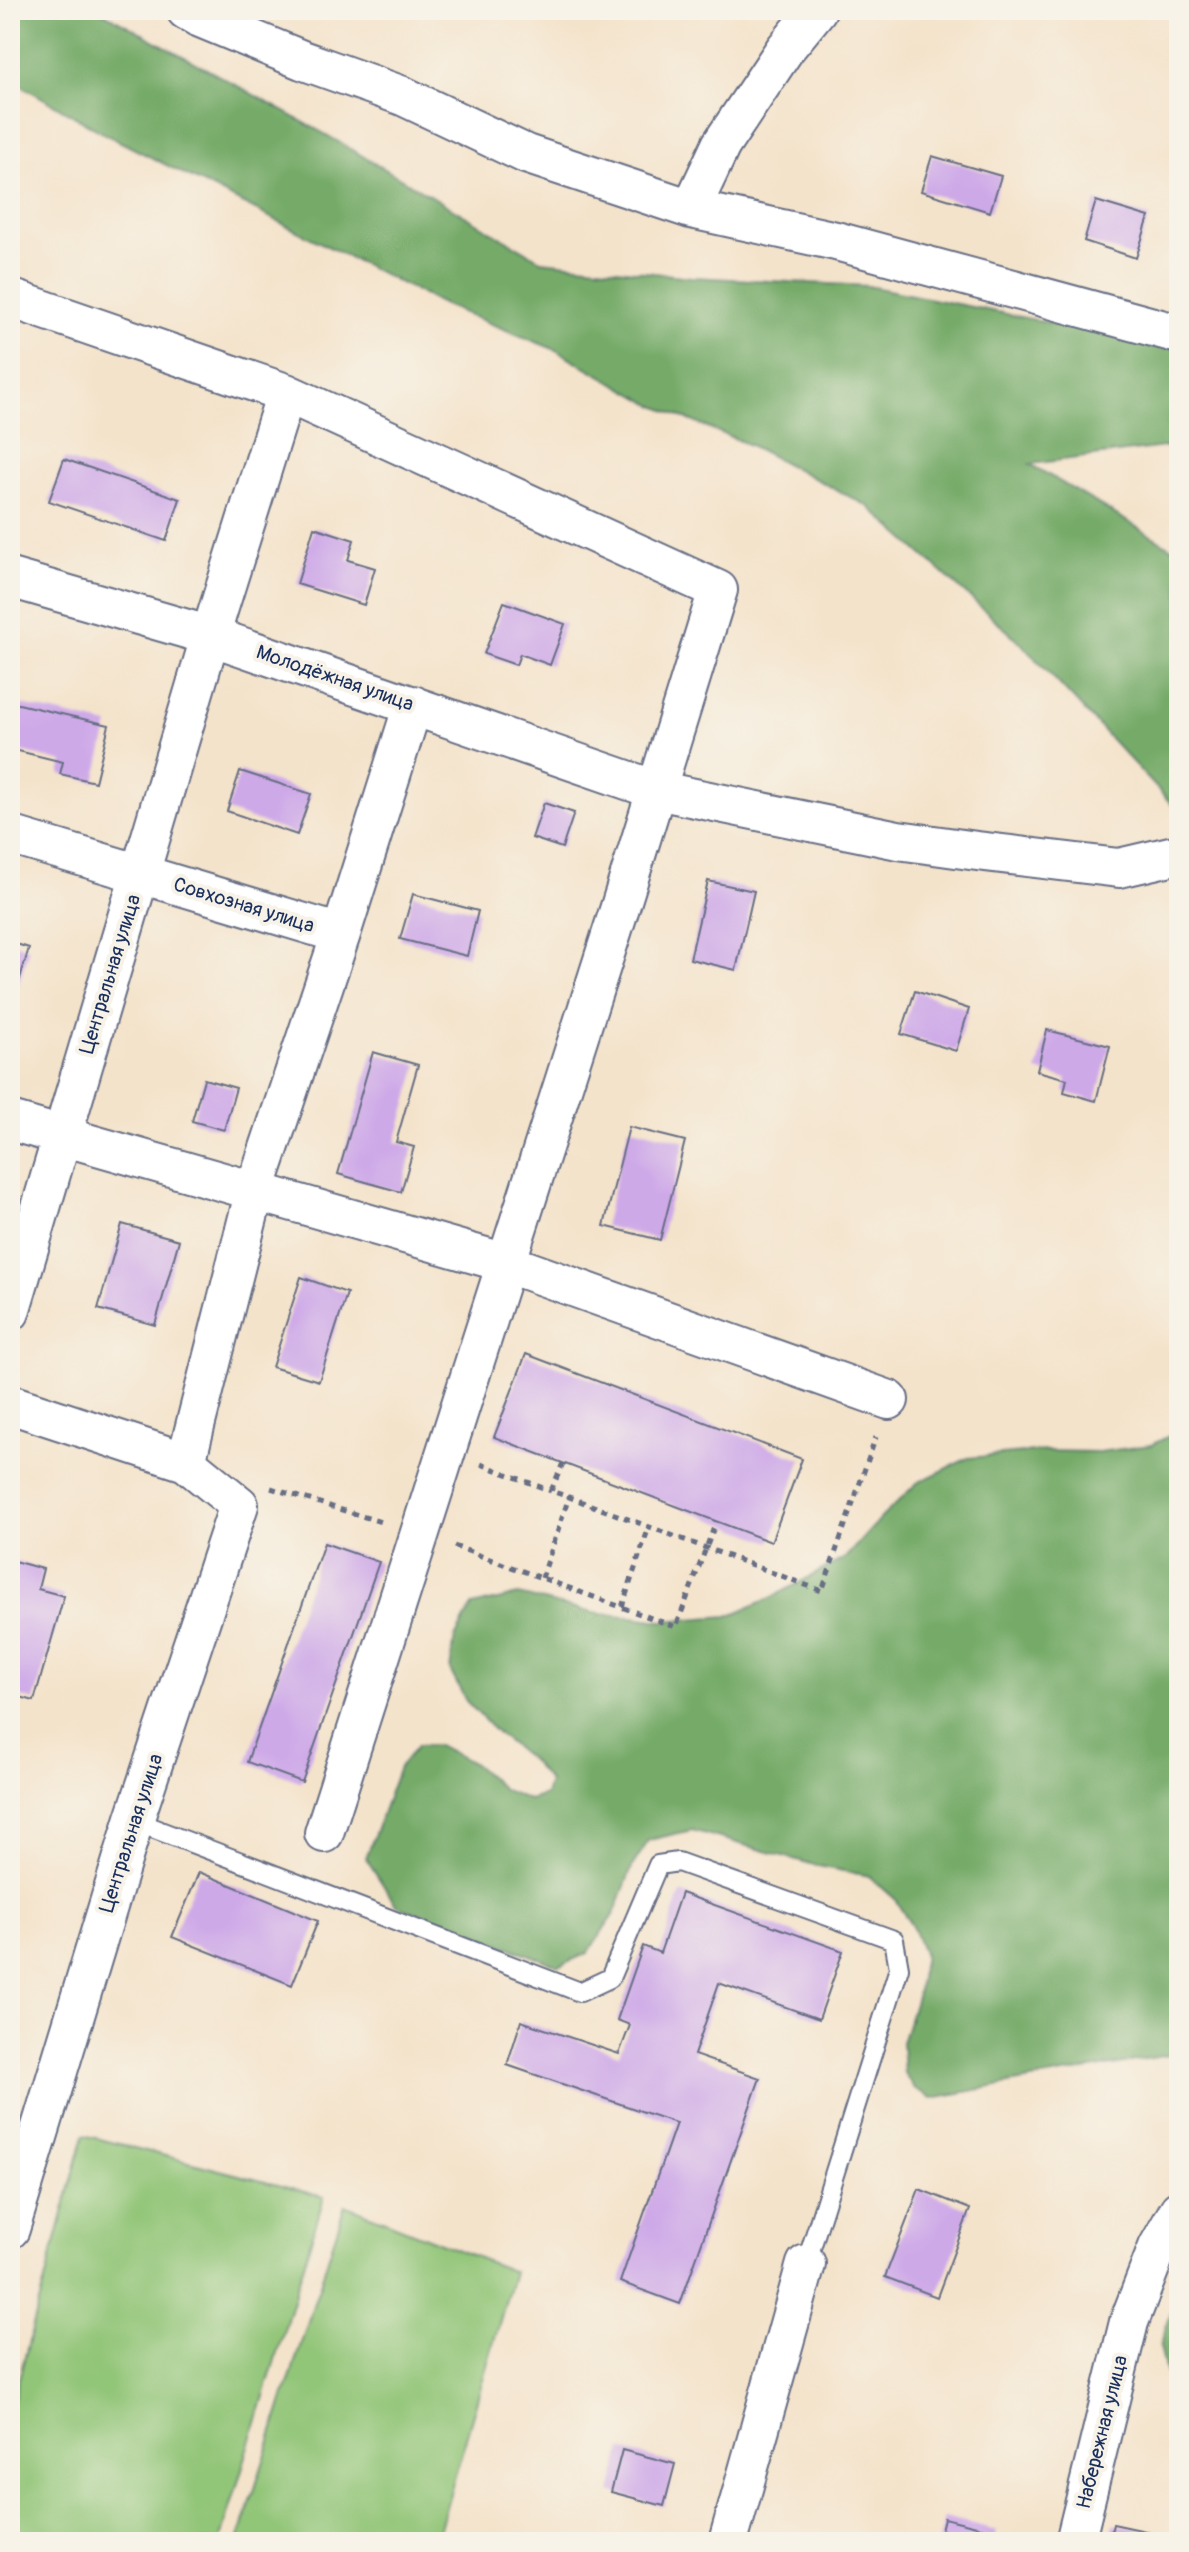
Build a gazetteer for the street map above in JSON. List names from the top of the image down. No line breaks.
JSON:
{"streets":{"street":["Молодёжная улица","Совхозная улица","Центральная улица","Набережная улица"]},"crossings":[["Молодёжная улица","Центральная улица"],["Совхозная улица","Центральная улица"]]}
